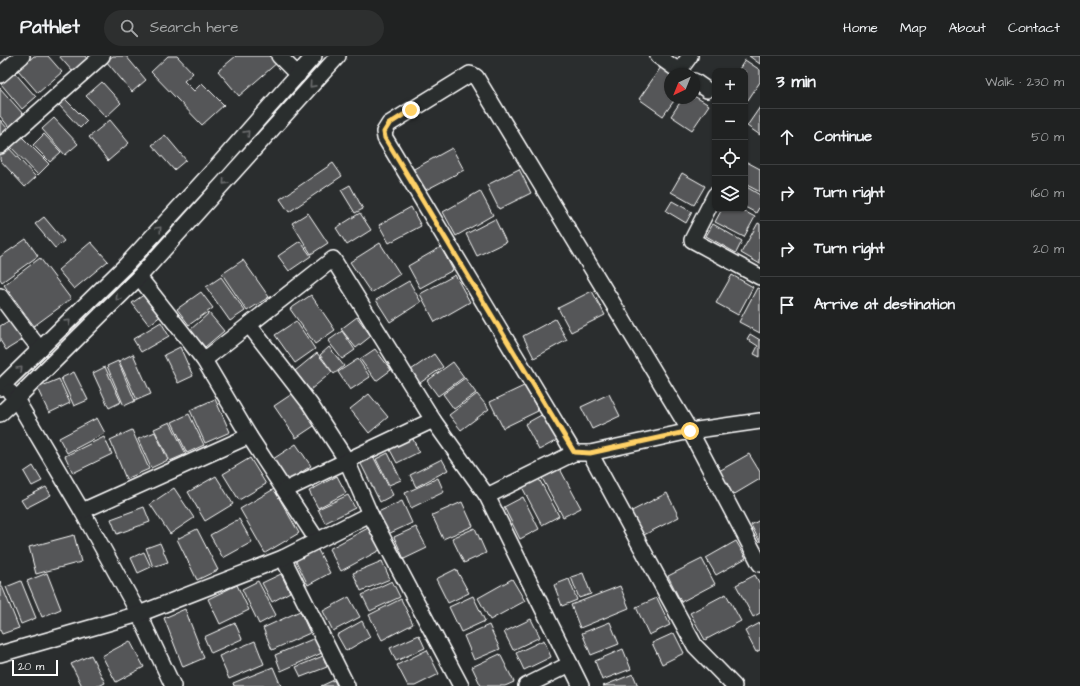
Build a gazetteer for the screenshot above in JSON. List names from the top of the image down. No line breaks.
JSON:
{"scale_bar":"20 m","north":"bottom left","page":{"header":"Pathlet","search":"Search here","nav":["Home","Map","About","Contact"],"heading":["3 min","Walk · 230 m"],"map_buttons":["+","−"],"list":[["Continue","50 m"],["Turn right","160 m"],["Turn right","20 m"],"Arrive at destination"],"scale":"20 m"}}
